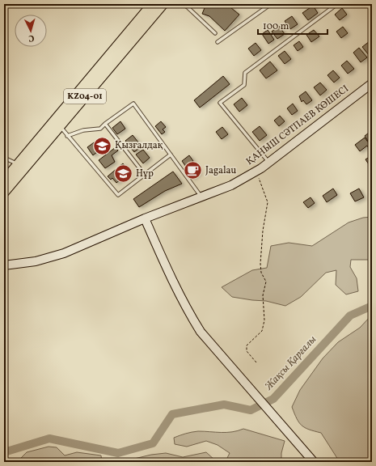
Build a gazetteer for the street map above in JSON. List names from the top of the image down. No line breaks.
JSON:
{"streets":{"main road":["KZ04-01","ҚАНЫШ СӘТПАЕВ КӨШЕСІ"]},"water":["Жақсы Қарғалы"],"places":{"school or university":["Қызғалдақ","Нұр"],"cafe":["Jagalau"]},"scale_bar":"100 m","north":"bottom"}
